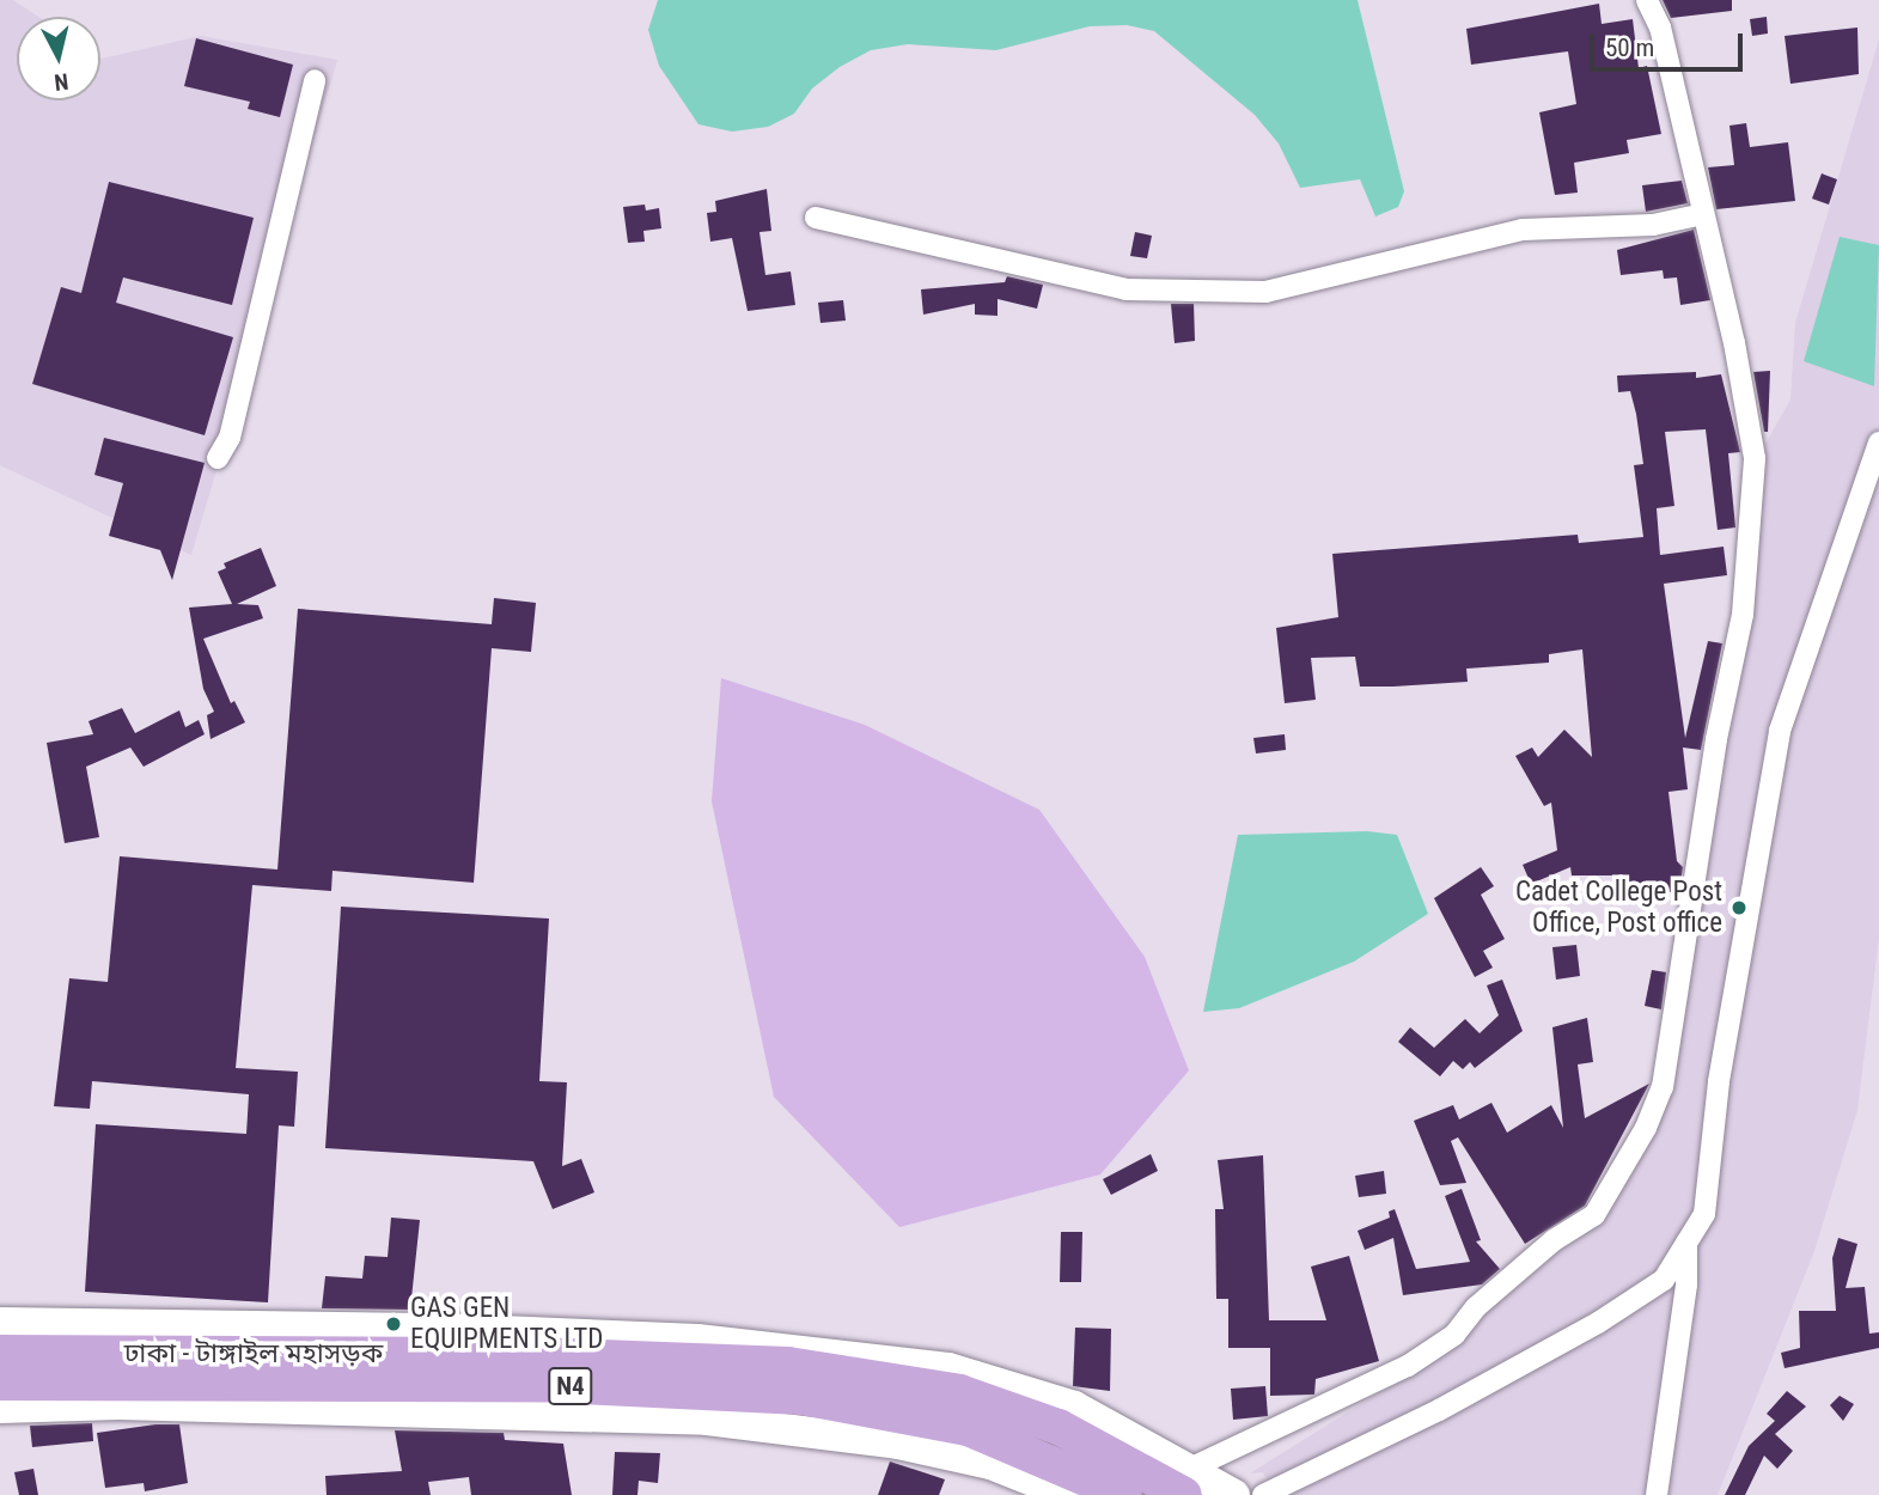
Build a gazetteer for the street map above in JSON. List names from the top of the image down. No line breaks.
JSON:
{"streets":{"highway":["ঢাকা - টাঙ্গাইল মহাসড়ক","N4"]},"places":["Cadet College Post Office, Post office","GAS GEN EQUIPMENTS LTD"],"scale_bar":"50 m","north":"bottom"}
